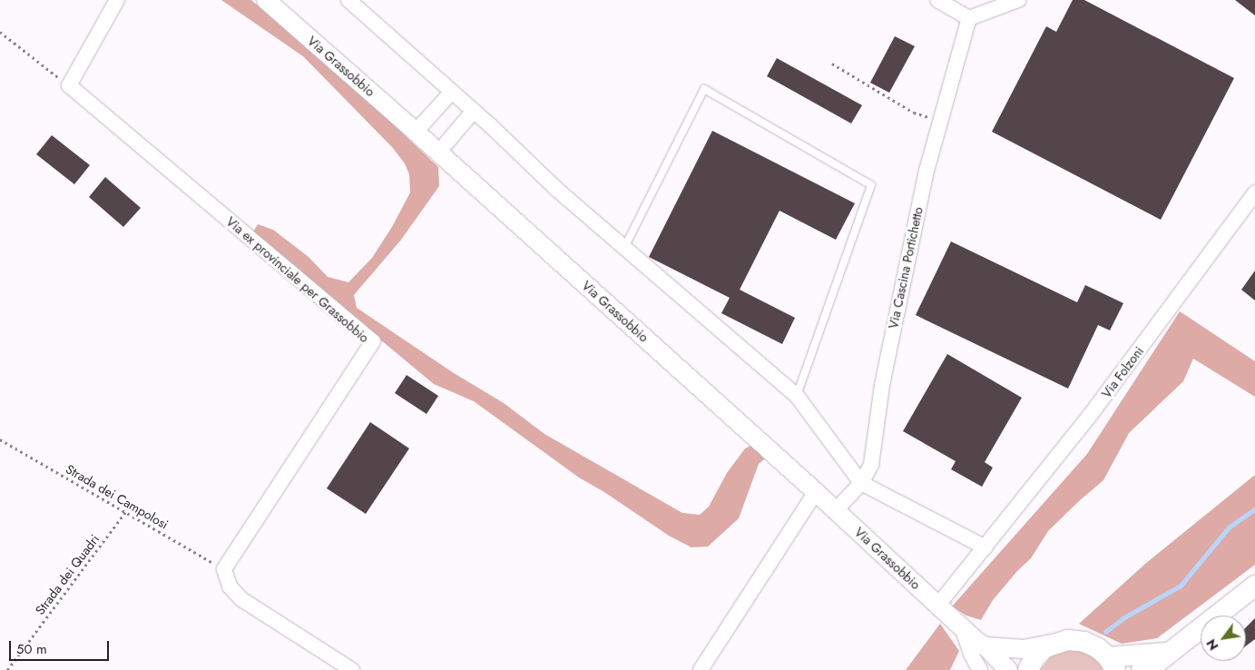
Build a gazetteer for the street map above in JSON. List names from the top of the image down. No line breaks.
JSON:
{"streets":{"street":["Via Grassobbio","Via Cascina Portichetto","Via ex provinciale per Grassobbio","Via Folzoni"],"path":["Strada dei Campolosi","Strada dei Quadri"]},"crossings":[["Via Grassobbio","Via Cascina Portichetto"],["Via Grassobbio","Via Folzoni"],["Via ex provinciale per Grassobbio","Strada dei Campolosi"],["Strada dei Campolosi","Strada dei Quadri"]],"scale_bar":"50 m","north":"bottom left"}
